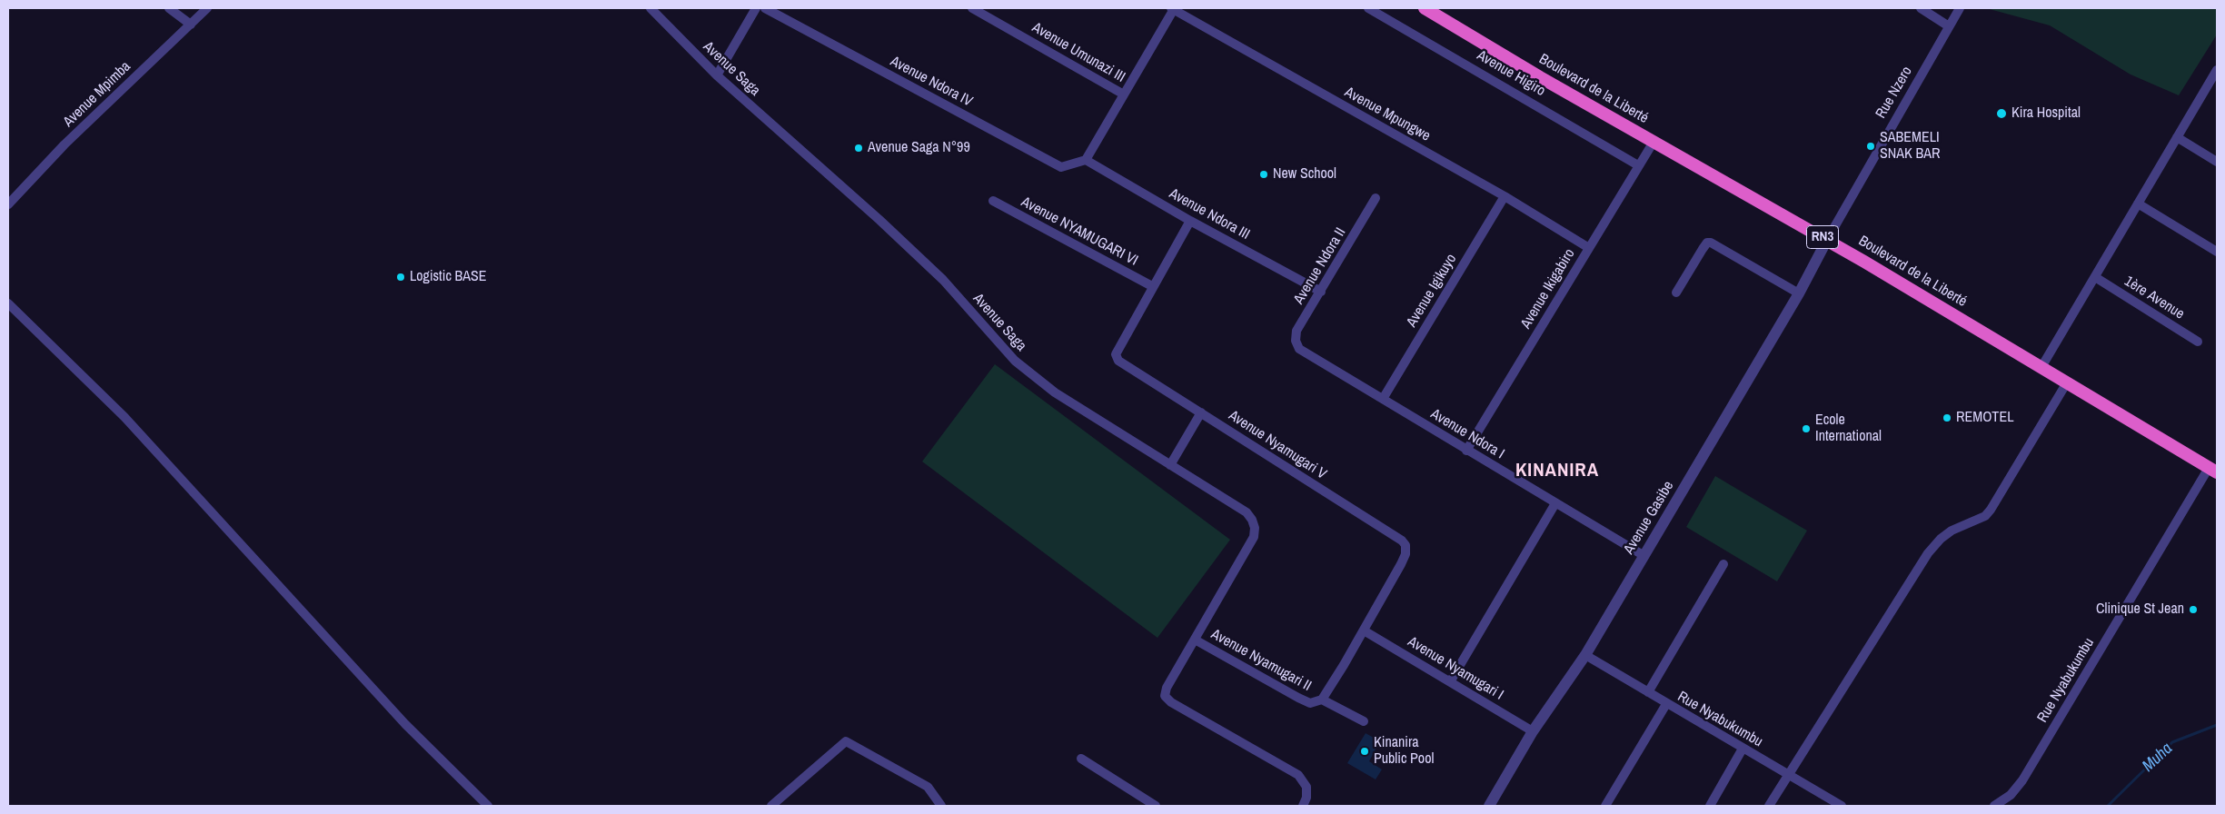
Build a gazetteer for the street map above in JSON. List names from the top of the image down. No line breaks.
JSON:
{"streets":{"highway":["Boulevard de la Liberté","RN3"],"street":["Avenue Umunazi III","Avenue Saga","Avenue Higiro","Avenue Ndora IV","Rue Nzero","Avenue Mpimba","Avenue Mpungwe","Avenue Ndora III","Avenue NYAMUGARI VI","Avenue Ndora II","Avenue Ikigabiro","Avenue Igikuyo","1ère Avenue","Avenue Ndora I","Avenue Nyamugari V","Avenue Gasibe","Avenue Nyamugari II","Avenue Nyamugari I","Rue Nyabukumbu"]},"crossings":[["Avenue Saga","Avenue Nyamugari II"],["Avenue Higiro","Avenue Ikigabiro"],["Avenue Ndora IV","Avenue Ndora III"],["Boulevard de la Liberté","Rue Nzero"],["Boulevard de la Liberté","Avenue Ikigabiro"],["Boulevard de la Liberté","Avenue Gasibe"],["Boulevard de la Liberté","Rue Nyabukumbu"],["Rue Nzero","Avenue Gasibe"],["Avenue Mpungwe","Avenue Ikigabiro"],["Avenue Mpungwe","Avenue Igikuyo"],["Avenue Ndora III","Avenue Ndora II"],["Avenue Ndora III","Avenue Nyamugari V"],["Avenue NYAMUGARI VI","Avenue Nyamugari V"],["Avenue Ndora II","Avenue Ndora I"],["Avenue Ikigabiro","Avenue Ndora I"],["Avenue Igikuyo","Avenue Ndora I"],["Avenue Ndora I","Avenue Gasibe"],["Avenue Nyamugari V","Avenue Nyamugari II"],["Avenue Nyamugari V","Avenue Nyamugari I"],["Avenue Gasibe","Avenue Nyamugari I"],["Avenue Gasibe","Rue Nyabukumbu"]],"districts":["KINANIRA"],"water":["Muha"],"places":["Kira Hospital","SABEMELI SNAK BAR","Avenue Saga N°99","New School","Logistic BASE","REMOTEL","Ecole International","Clinique St Jean","Kinanira Public Pool"]}
